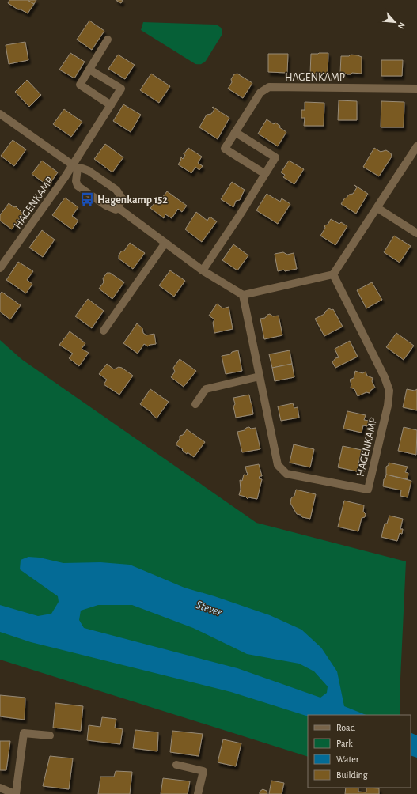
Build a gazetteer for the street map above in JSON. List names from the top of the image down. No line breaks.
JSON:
{"streets":{"street":["HAGENKAMP"]},"water":["Stever"],"places":{"bus stop":["Hagenkamp 152"]},"legend":["Road","Park","Water","Building"],"north":"bottom right"}
